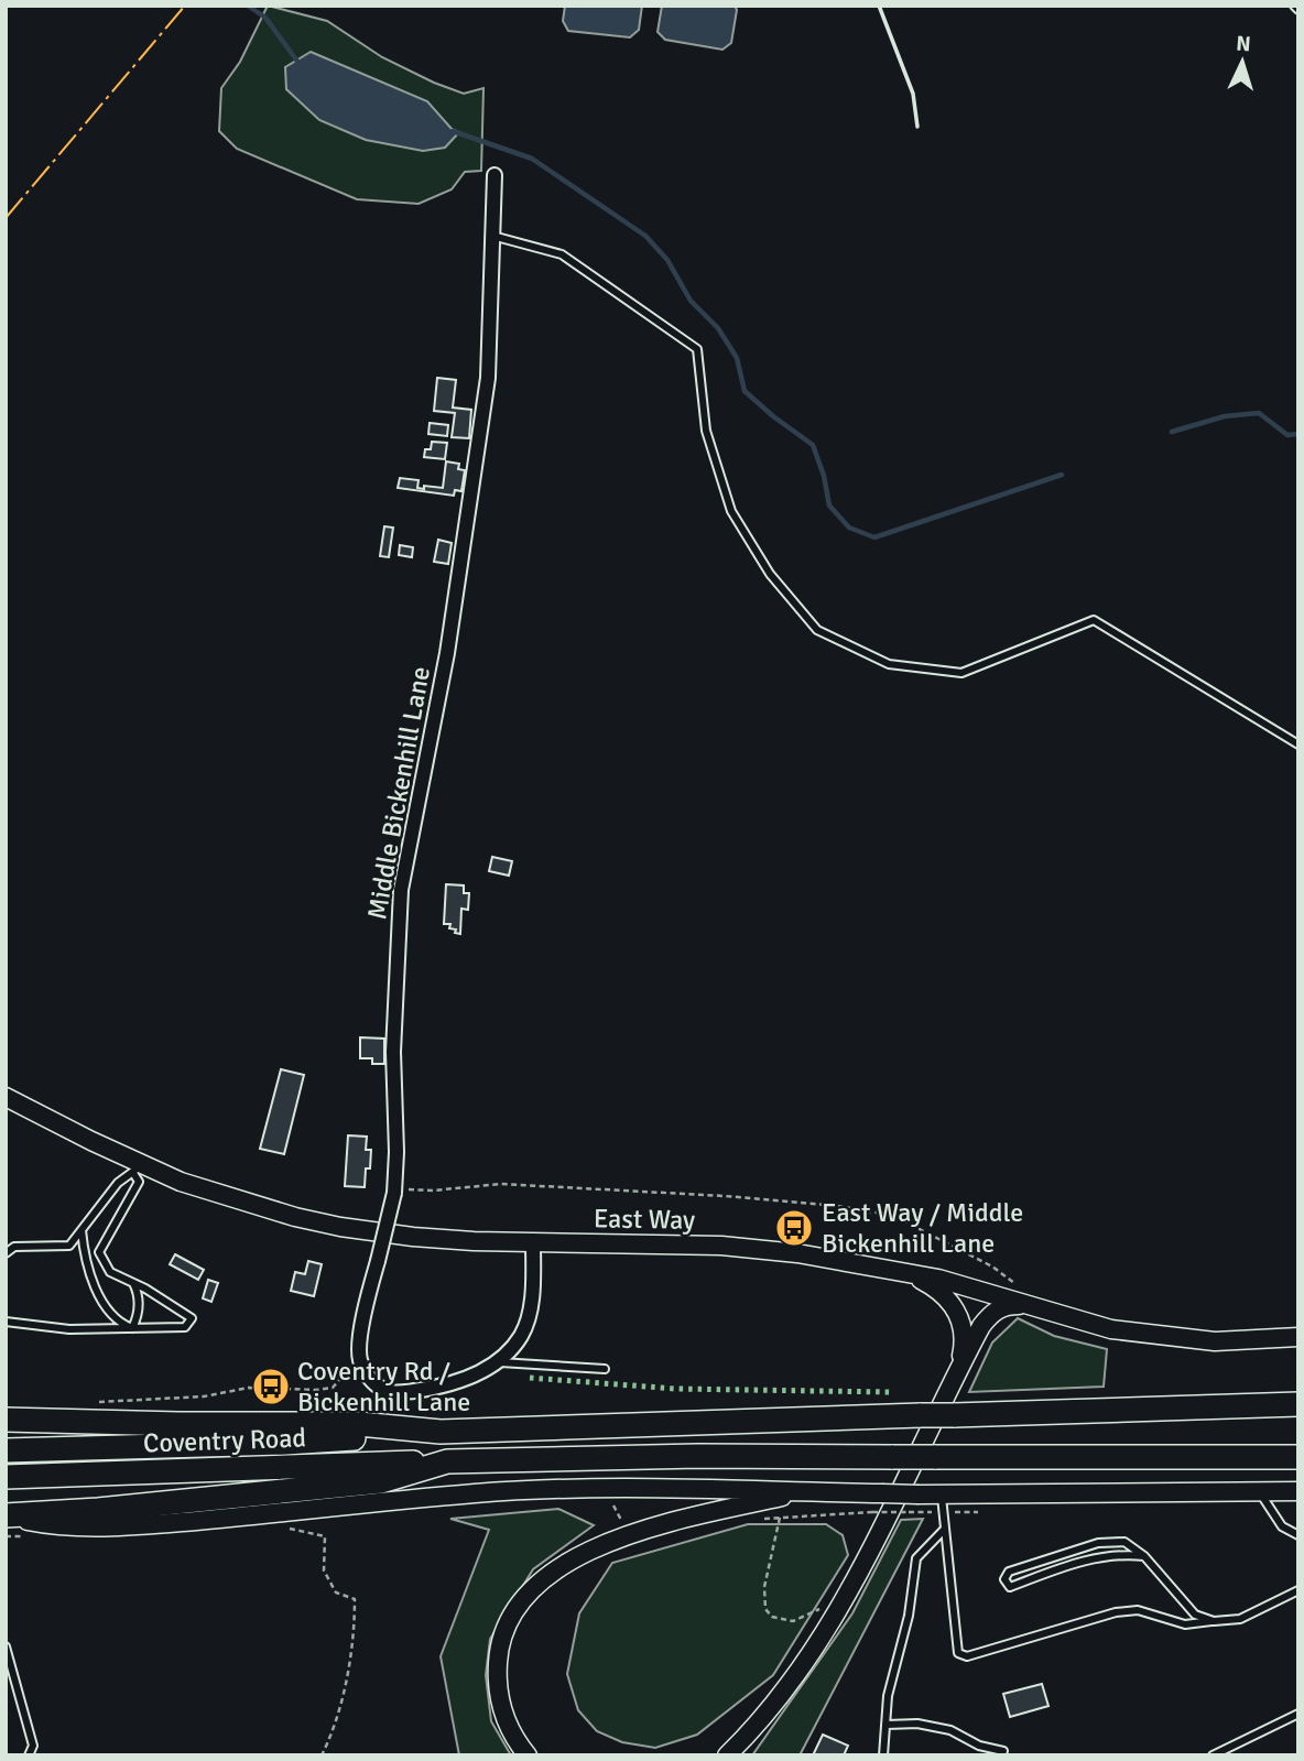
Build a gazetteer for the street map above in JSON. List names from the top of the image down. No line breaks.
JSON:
{"streets":{"highway":["Coventry Road"],"street":["Middle Bickenhill Lane","East Way"]},"places":{"bus stop":["East Way / Middle Bickenhill Lane","Coventry Rd / Bickenhill Lane"]},"north":"top"}
